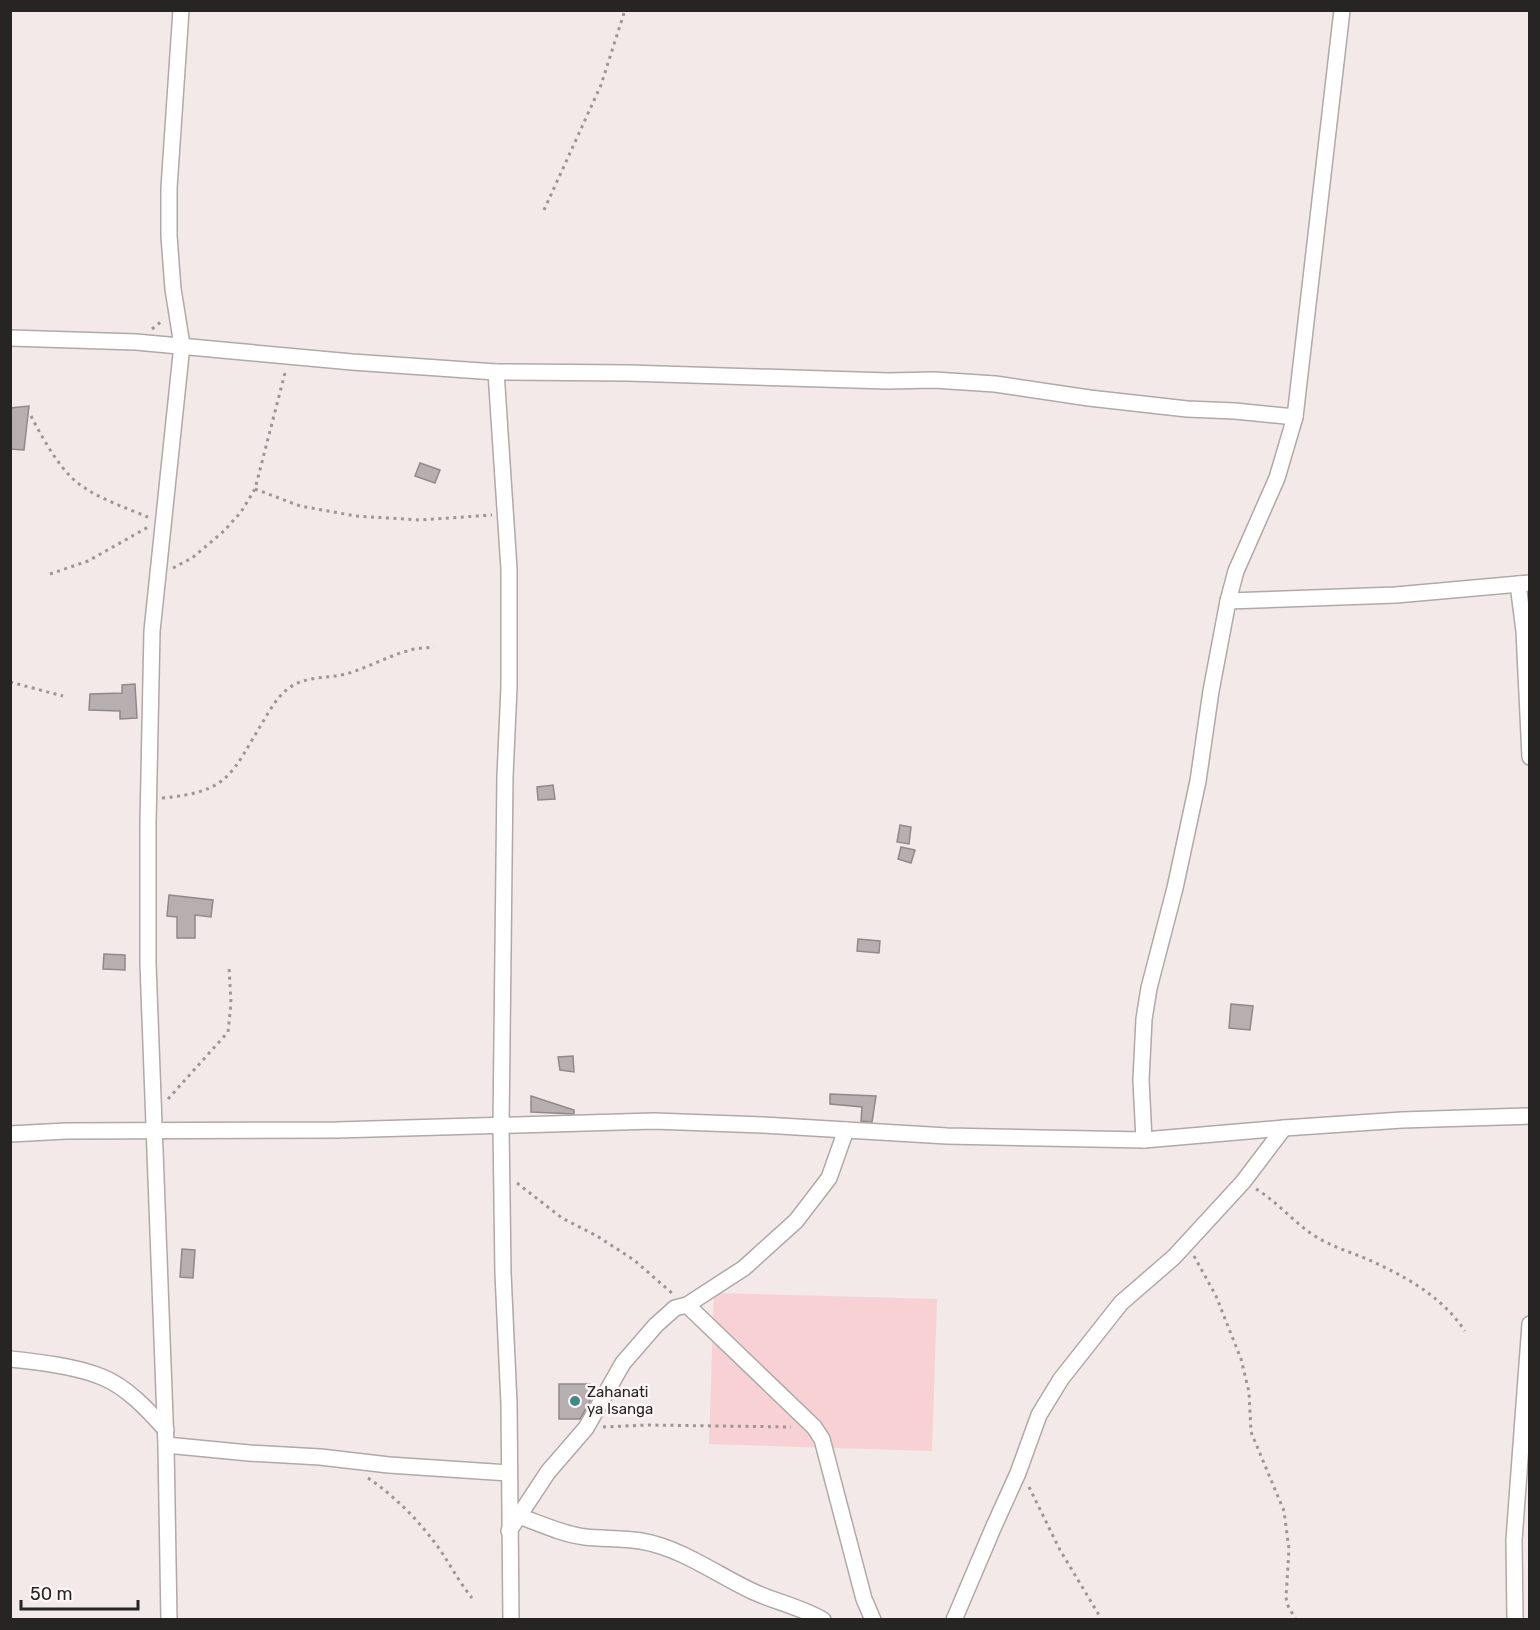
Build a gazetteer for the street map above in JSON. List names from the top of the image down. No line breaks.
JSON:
{"places":["Zahanati ya Isanga"],"scale_bar":"50 m"}
